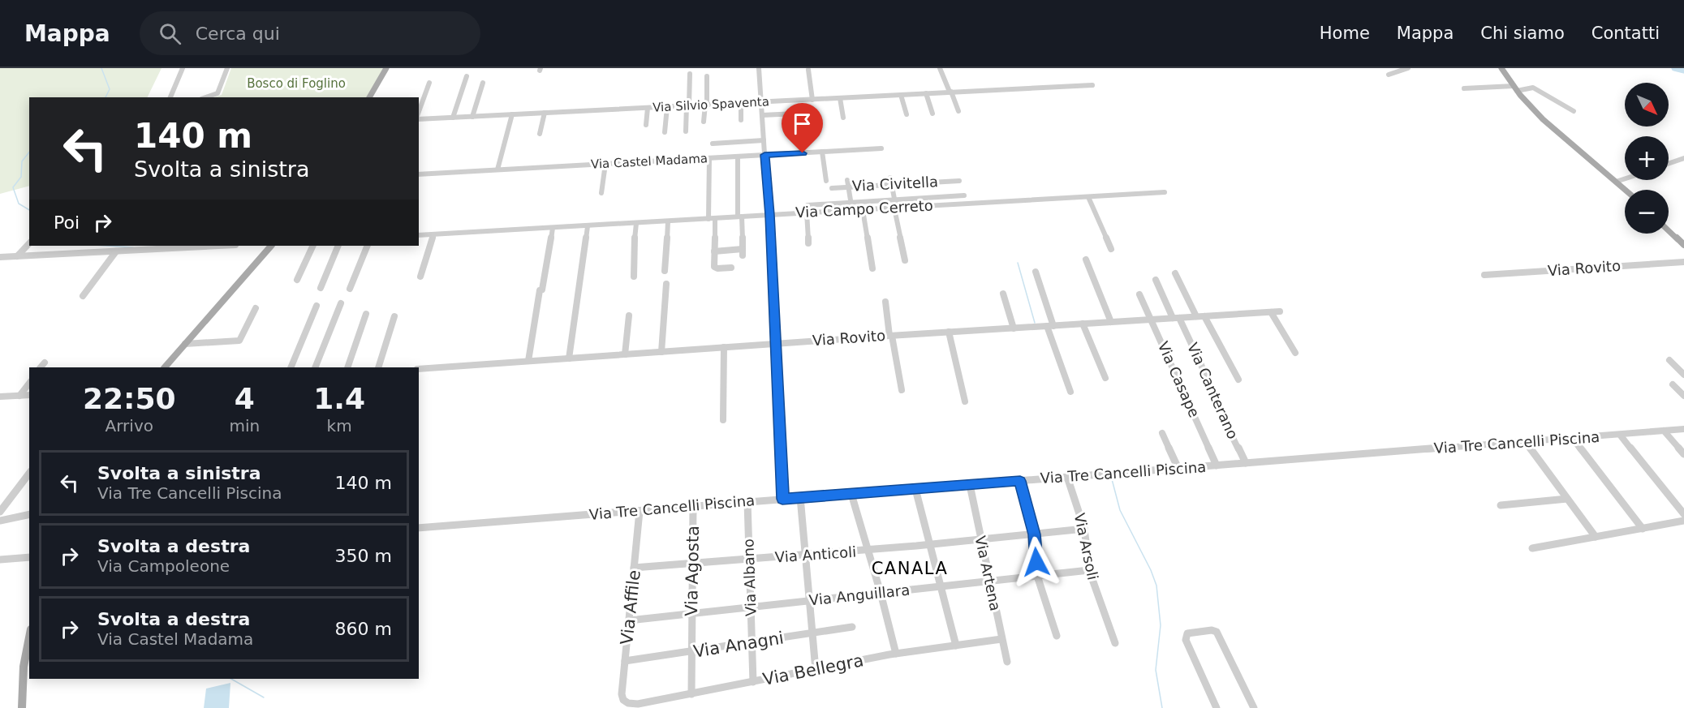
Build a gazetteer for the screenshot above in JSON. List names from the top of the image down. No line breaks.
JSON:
{"streets":{"street":["Via Silvio Spaventa","Via Castel Madama","Via Civitella","Via Campo Cerreto","Via Rovito","Via Casape","Via Canterano","Via Tre Cancelli Piscina","Via Arsoli","Via Anticoli","Via Agosta","Via Artena","Via Albano","Via Anguillara","Via Affile","Via Anagni","Via Bellegra"]},"crossings":[["Via Rovito","Via Casape"],["Via Rovito","Via Canterano"],["Via Casape","Via Tre Cancelli Piscina"],["Via Canterano","Via Tre Cancelli Piscina"],["Via Tre Cancelli Piscina","Via Arsoli"],["Via Tre Cancelli Piscina","Via Agosta"],["Via Tre Cancelli Piscina","Via Artena"],["Via Tre Cancelli Piscina","Via Albano"],["Via Tre Cancelli Piscina","Via Affile"],["Via Arsoli","Via Anticoli"],["Via Arsoli","Via Anguillara"],["Via Anticoli","Via Agosta"],["Via Anticoli","Via Artena"],["Via Anticoli","Via Albano"],["Via Anticoli","Via Affile"],["Via Agosta","Via Anguillara"],["Via Agosta","Via Anagni"],["Via Agosta","Via Bellegra"],["Via Artena","Via Anguillara"],["Via Artena","Via Bellegra"],["Via Albano","Via Anguillara"],["Via Albano","Via Anagni"],["Via Albano","Via Bellegra"],["Via Anguillara","Via Affile"],["Via Affile","Via Anagni"],["Via Affile","Via Bellegra"]],"districts":["CANALA"],"parks":["Bosco di Foglino"],"north":"bottom right","page":{"header":"Mappa","search":"Cerca qui","nav":["Home","Mappa","Chi siamo","Contatti"],"map_buttons":["+","−"],"turn":["140 m","Svolta a sinistra"],"then":"Poi","eta":["22:50","Arrivo","4","min","1.4","km"],"list":[{"name":"Svolta a sinistra","note":"Via Tre Cancelli Piscina","value":"140 m"},{"name":"Svolta a destra","note":"Via Campoleone","value":"350 m"},{"name":"Svolta a destra","note":"Via Castel Madama","value":"860 m"}]}}
